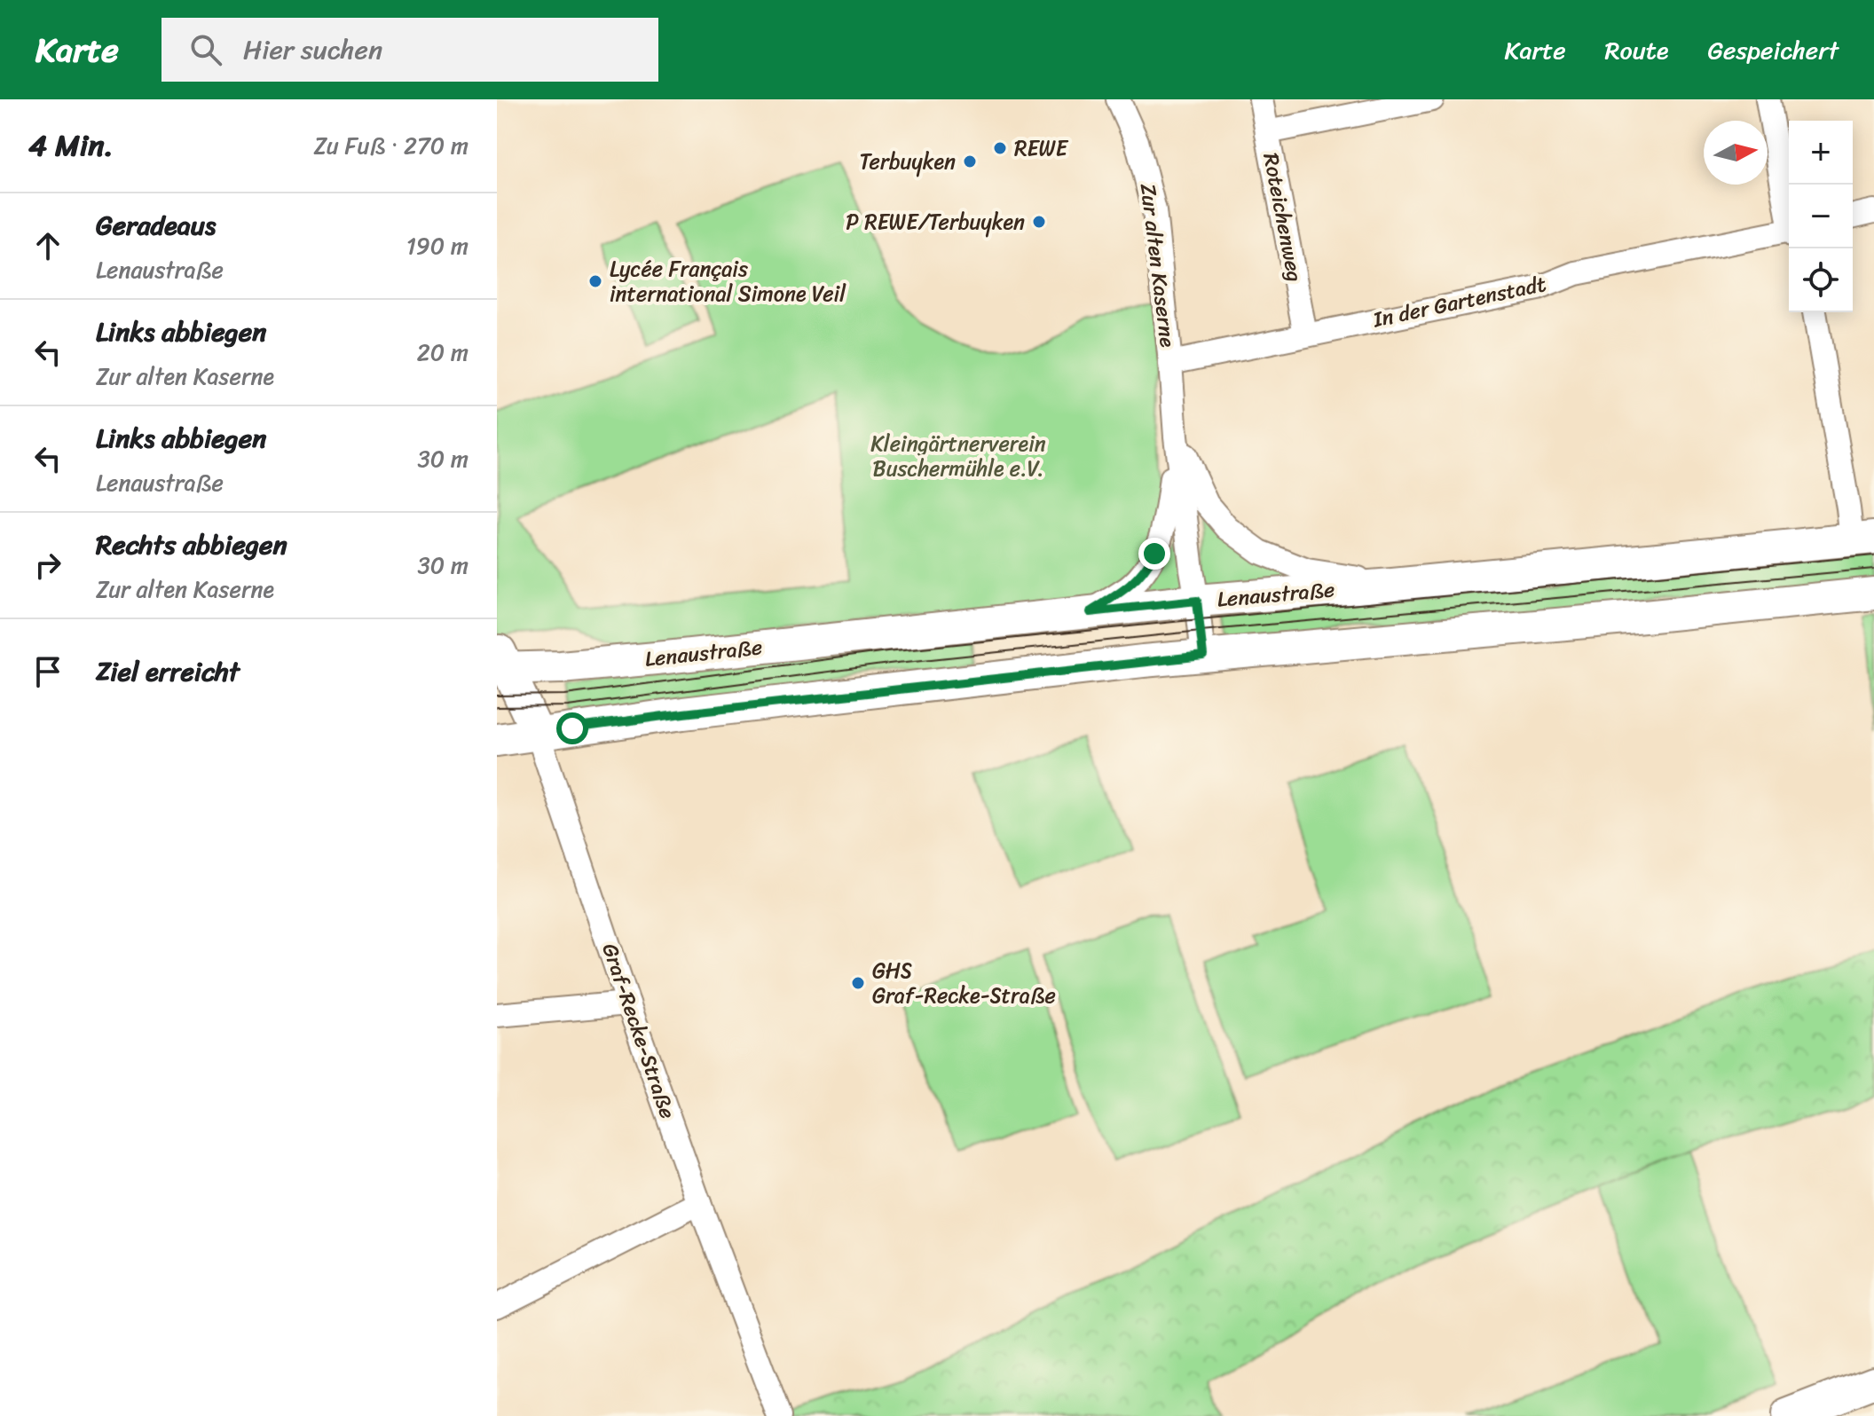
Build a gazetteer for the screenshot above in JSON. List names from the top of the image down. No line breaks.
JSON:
{"streets":{"main road":["Lenaustraße","Graf-Recke-Straße"],"street":["Roteichenweg","Zur alten Kaserne","In der Gartenstadt"]},"crossings":[["Roteichenweg","In der Gartenstadt"],["Zur alten Kaserne","In der Gartenstadt"],["Zur alten Kaserne","Lenaustraße"],["Lenaustraße","Graf-Recke-Straße"]],"parks":["Kleingärtnerverein Buschermühle e.V."],"places":["REWE","Terbuyken","P REWE/Terbuyken","Lycée Français international Simone Veil","GHS Graf-Recke-Straße"],"north":"right","page":{"header":"Karte","search":"Hier suchen","nav":["Karte","Route","Gespeichert"],"heading":["4 Min.","Zu Fuß · 270 m"],"map_buttons":["+","−"],"list":[["Geradeaus","Lenaustraße","190 m"],["Links abbiegen","Zur alten Kaserne","20 m"],["Links abbiegen","Lenaustraße","30 m"],["Rechts abbiegen","Zur alten Kaserne","30 m"],"Ziel erreicht"]}}
